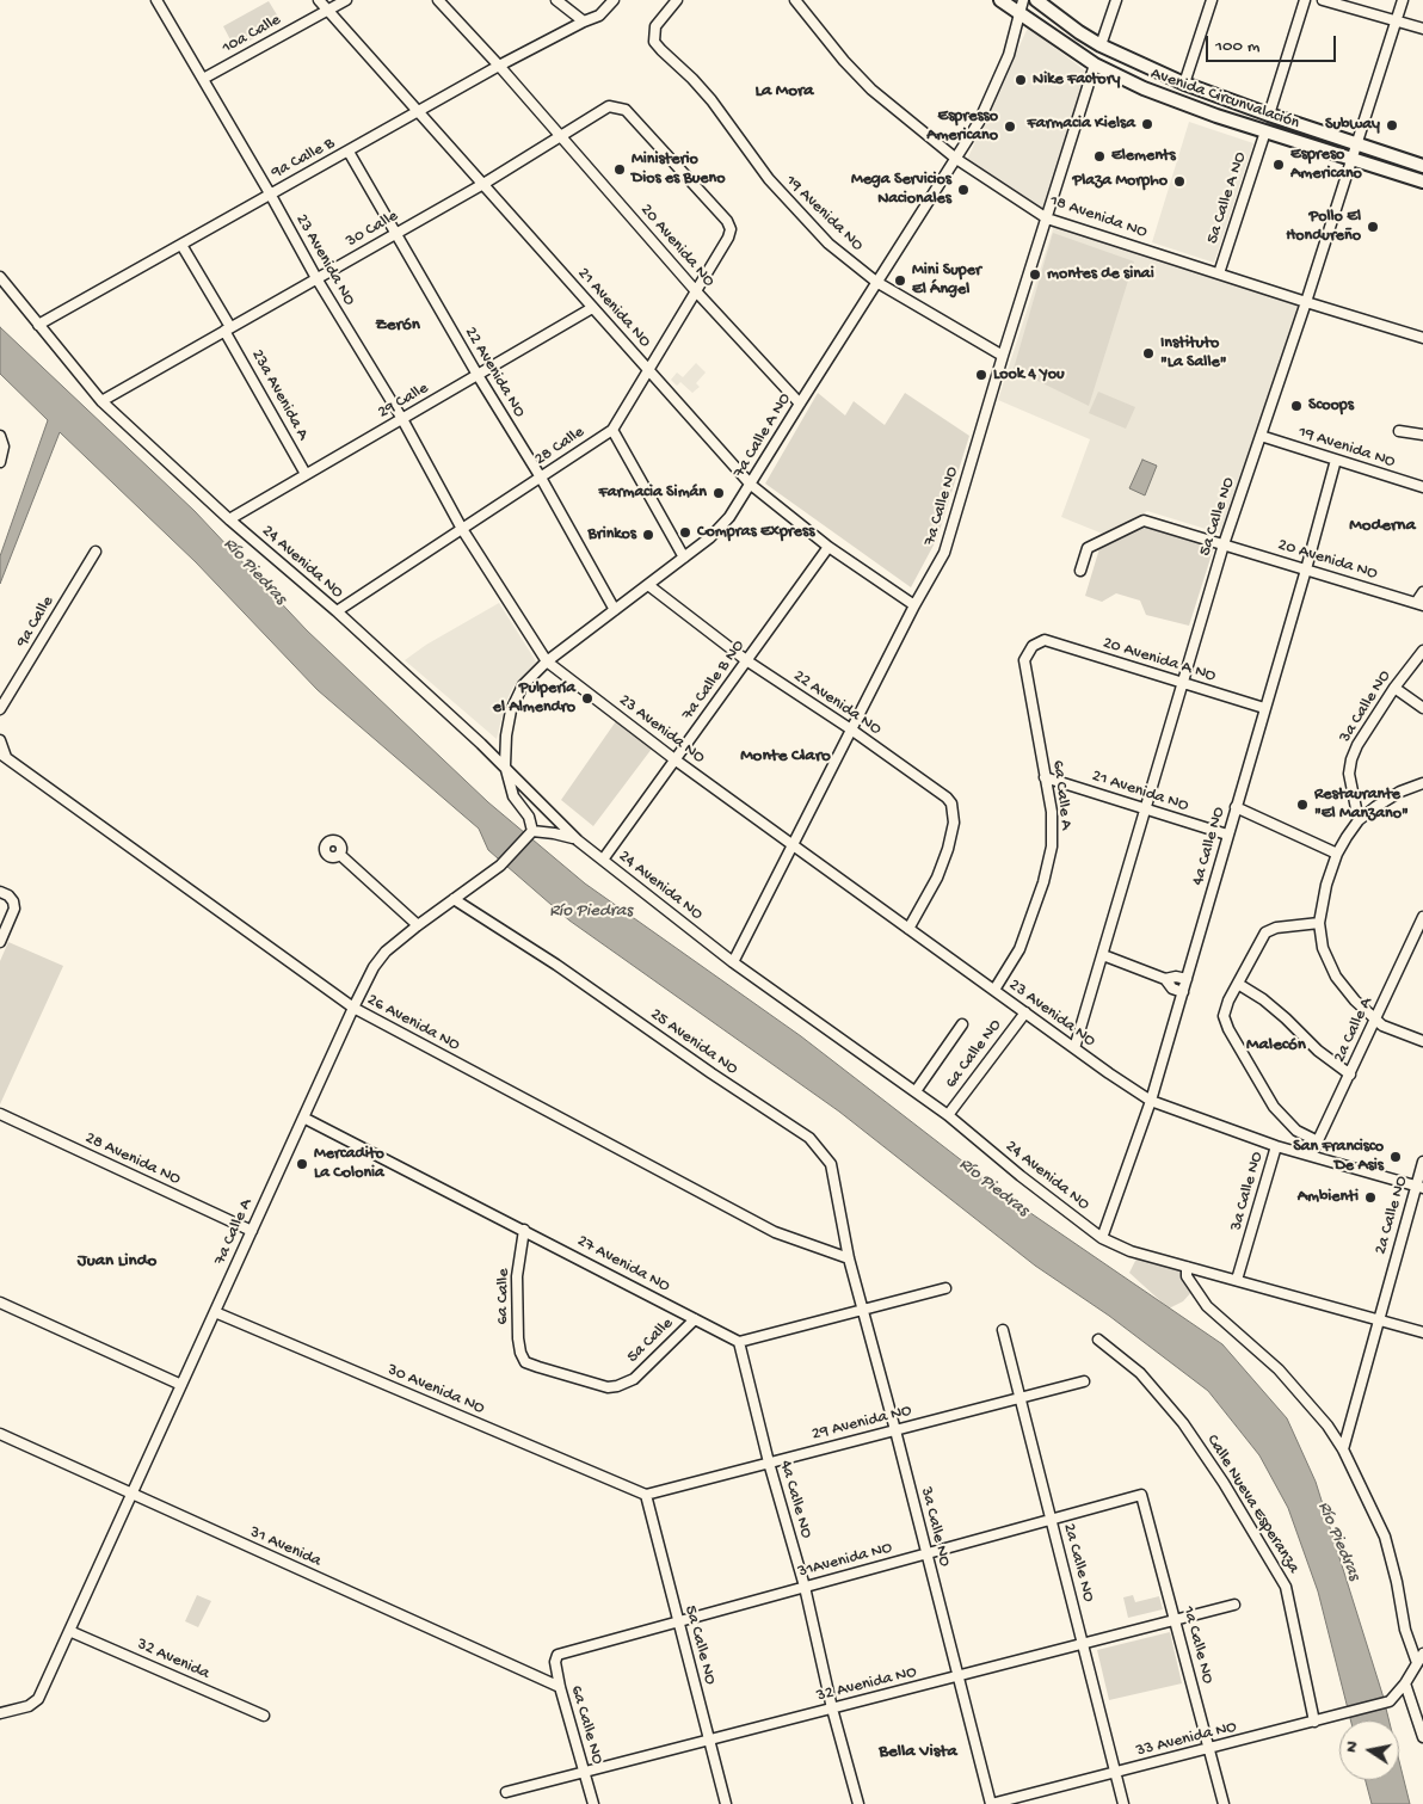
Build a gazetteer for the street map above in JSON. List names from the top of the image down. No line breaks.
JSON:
{"streets":{"highway":["Avenida Circunvalación"],"street":["10a Calle","9a Calle B","5a Calle A NO","19 Avenida NO","18 Avenida NO","30 Calle","20 Avenida NO","23 Avenida NO","21 Avenida NO","22 Avenida NO","23a Avenida A","29 Calle","7a Calle A NO","28 Calle","7a Calle NO","5a Calle NO","24 Avenida NO","9a Calle","20 Avenida A NO","7a Calle B NO","3a Calle NO","6a Calle A","4a Calle NO","26 Avenida NO","2a Calle A","25 Avenida NO","6a Calle NO","28 Avenida NO","2a Calle NO","7a Calle A","27 Avenida NO","6a Calle","5a Calle","30 Avenida NO","29 Avenida NO","Calle Nueva Esperanza","31 Avenida","31Avenida NO","1a Calle NO","32 Avenida","32 Avenida NO","33 Avenida NO"]},"crossings":[["10a Calle","23 Avenida NO"],["10a Calle","21 Avenida NO"],["Avenida Circunvalación","5a Calle A NO"],["Avenida Circunvalación","7a Calle A NO"],["Avenida Circunvalación","7a Calle NO"],["Avenida Circunvalación","5a Calle NO"],["9a Calle B","20 Avenida NO"],["9a Calle B","23 Avenida NO"],["9a Calle B","21 Avenida NO"],["9a Calle B","22 Avenida NO"],["9a Calle B","23a Avenida A"],["9a Calle B","24 Avenida NO"],["5a Calle A NO","18 Avenida NO"],["19 Avenida NO","7a Calle A NO"],["19 Avenida NO","7a Calle NO"],["19 Avenida NO","5a Calle NO"],["19 Avenida NO","4a Calle NO"],["18 Avenida NO","7a Calle A NO"],["18 Avenida NO","7a Calle NO"],["18 Avenida NO","5a Calle NO"],["30 Calle","20 Avenida NO"],["30 Calle","23 Avenida NO"],["30 Calle","21 Avenida NO"],["30 Calle","22 Avenida NO"],["30 Calle","23a Avenida A"],["30 Calle","28 Calle"],["30 Calle","24 Avenida NO"],["20 Avenida NO","7a Calle A NO"],["20 Avenida NO","28 Calle"],["20 Avenida NO","5a Calle NO"],["20 Avenida NO","4a Calle NO"],["23 Avenida NO","22 Avenida NO"],["23 Avenida NO","29 Calle"],["23 Avenida NO","7a Calle A NO"],["23 Avenida NO","28 Calle"],["23 Avenida NO","7a Calle NO"],["23 Avenida NO","5a Calle NO"],["23 Avenida NO","7a Calle B NO"],["23 Avenida NO","3a Calle NO"],["23 Avenida NO","6a Calle A"],["23 Avenida NO","4a Calle NO"],["23 Avenida NO","2a Calle A"],["23 Avenida NO","6a Calle NO"],["23 Avenida NO","2a Calle NO"],["21 Avenida NO","29 Calle"],["21 Avenida NO","7a Calle A NO"],["21 Avenida NO","28 Calle"],["21 Avenida NO","7a Calle NO"],["21 Avenida NO","5a Calle NO"],["21 Avenida NO","7a Calle B NO"],["21 Avenida NO","6a Calle A"],["21 Avenida NO","4a Calle NO"],["22 Avenida NO","29 Calle"],["22 Avenida NO","7a Calle A NO"],["22 Avenida NO","28 Calle"],["22 Avenida NO","7a Calle NO"],["22 Avenida NO","7a Calle B NO"],["23a Avenida A","29 Calle"],["29 Calle","24 Avenida NO"],["7a Calle A NO","24 Avenida NO"],["7a Calle A NO","7a Calle A"],["28 Calle","24 Avenida NO"],["7a Calle NO","24 Avenida NO"],["5a Calle NO","20 Avenida A NO"],["5a Calle NO","30 Avenida NO"],["5a Calle NO","29 Avenida NO"],["5a Calle NO","31Avenida NO"],["5a Calle NO","32 Avenida NO"],["24 Avenida NO","7a Calle B NO"],["24 Avenida NO","3a Calle NO"],["24 Avenida NO","4a Calle NO"],["24 Avenida NO","6a Calle NO"],["24 Avenida NO","2a Calle NO"],["20 Avenida A NO","6a Calle A"],["20 Avenida A NO","4a Calle NO"],["3a Calle NO","26 Avenida NO"],["3a Calle NO","25 Avenida NO"],["3a Calle NO","29 Avenida NO"],["3a Calle NO","31Avenida NO"],["3a Calle NO","32 Avenida NO"],["3a Calle NO","33 Avenida NO"],["4a Calle NO","27 Avenida NO"],["4a Calle NO","29 Avenida NO"],["4a Calle NO","31Avenida NO"],["4a Calle NO","32 Avenida NO"],["26 Avenida NO","25 Avenida NO"],["26 Avenida NO","7a Calle A"],["25 Avenida NO","7a Calle A"],["6a Calle NO","31 Avenida"],["6a Calle NO","31Avenida NO"],["6a Calle NO","32 Avenida NO"],["28 Avenida NO","7a Calle A"],["2a Calle NO","29 Avenida NO"],["2a Calle NO","31Avenida NO"],["2a Calle NO","32 Avenida NO"],["2a Calle NO","33 Avenida NO"],["7a Calle A","27 Avenida NO"],["7a Calle A","30 Avenida NO"],["7a Calle A","31 Avenida"],["7a Calle A","32 Avenida"],["27 Avenida NO","6a Calle"],["27 Avenida NO","5a Calle"],["6a Calle","5a Calle"],["30 Avenida NO","29 Avenida NO"],["Calle Nueva Esperanza","33 Avenida NO"],["31Avenida NO","1a Calle NO"],["1a Calle NO","32 Avenida NO"],["1a Calle NO","33 Avenida NO"]],"districts":["La Mora","Zerón","Moderna","Monte Claro","Malecón","Juan Lindo","Bella Vista"],"water":["Río Piedras"],"places":["Nike Factory","Farmacia Kielsa","Subway","Espresso Americano","Elements","Espreso Americano","Ministerio Dios es Bueno","Plaza Morpho","Mega Servicios Nacionales","Pollo El Hondureño","montes de sinai","Mini Super El Ángel","Instituto \"La Salle\"","Look 4 You","Scoops","Farmacia Simán","Compras Express","Brinkos","Pulpería el Almendro","Restaurante \"El Manzano\"","San Francisco De Asis","Mercadito La Colonia","Ambienti"],"scale_bar":"100 m","north":"left"}
